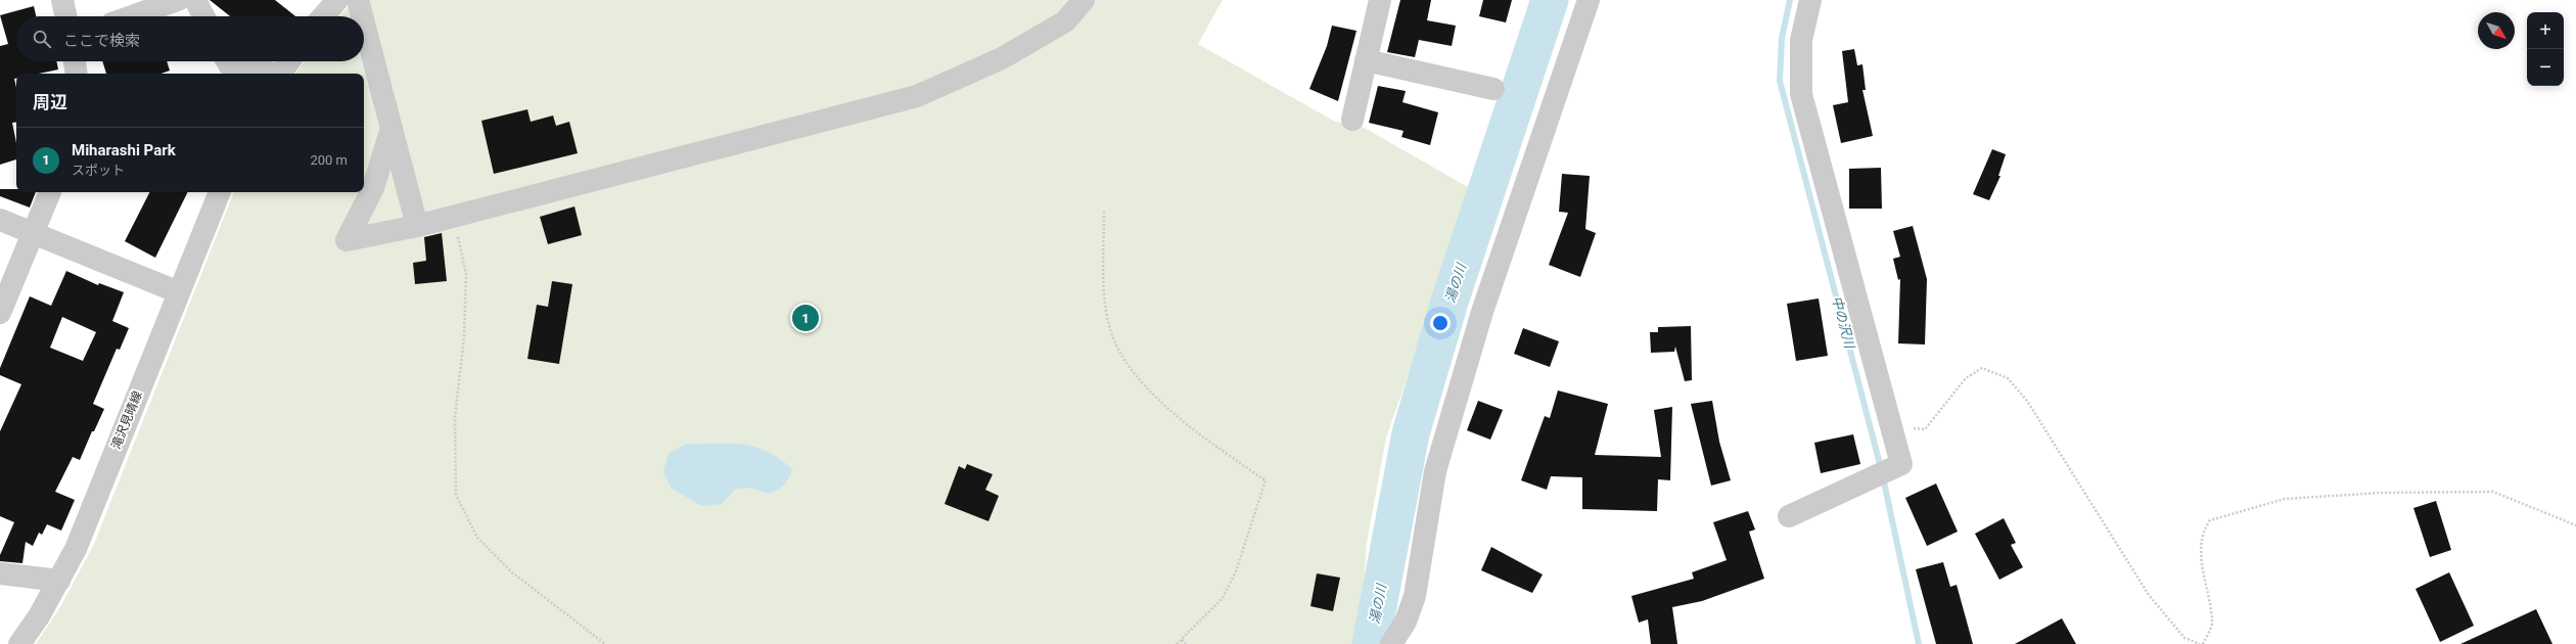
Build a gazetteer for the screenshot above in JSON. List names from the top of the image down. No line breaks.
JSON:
{"streets":{"street":["滝沢見晴線"]},"water":["湯の川","中の沢川"],"north":"bottom right","page":{"map_buttons":["+","−"],"search":"ここで検索","heading":"周辺","list":[{"mark":"1","name":"Miharashi Park","note":"スポット","value":"200 m"}],"pins":"1"}}
